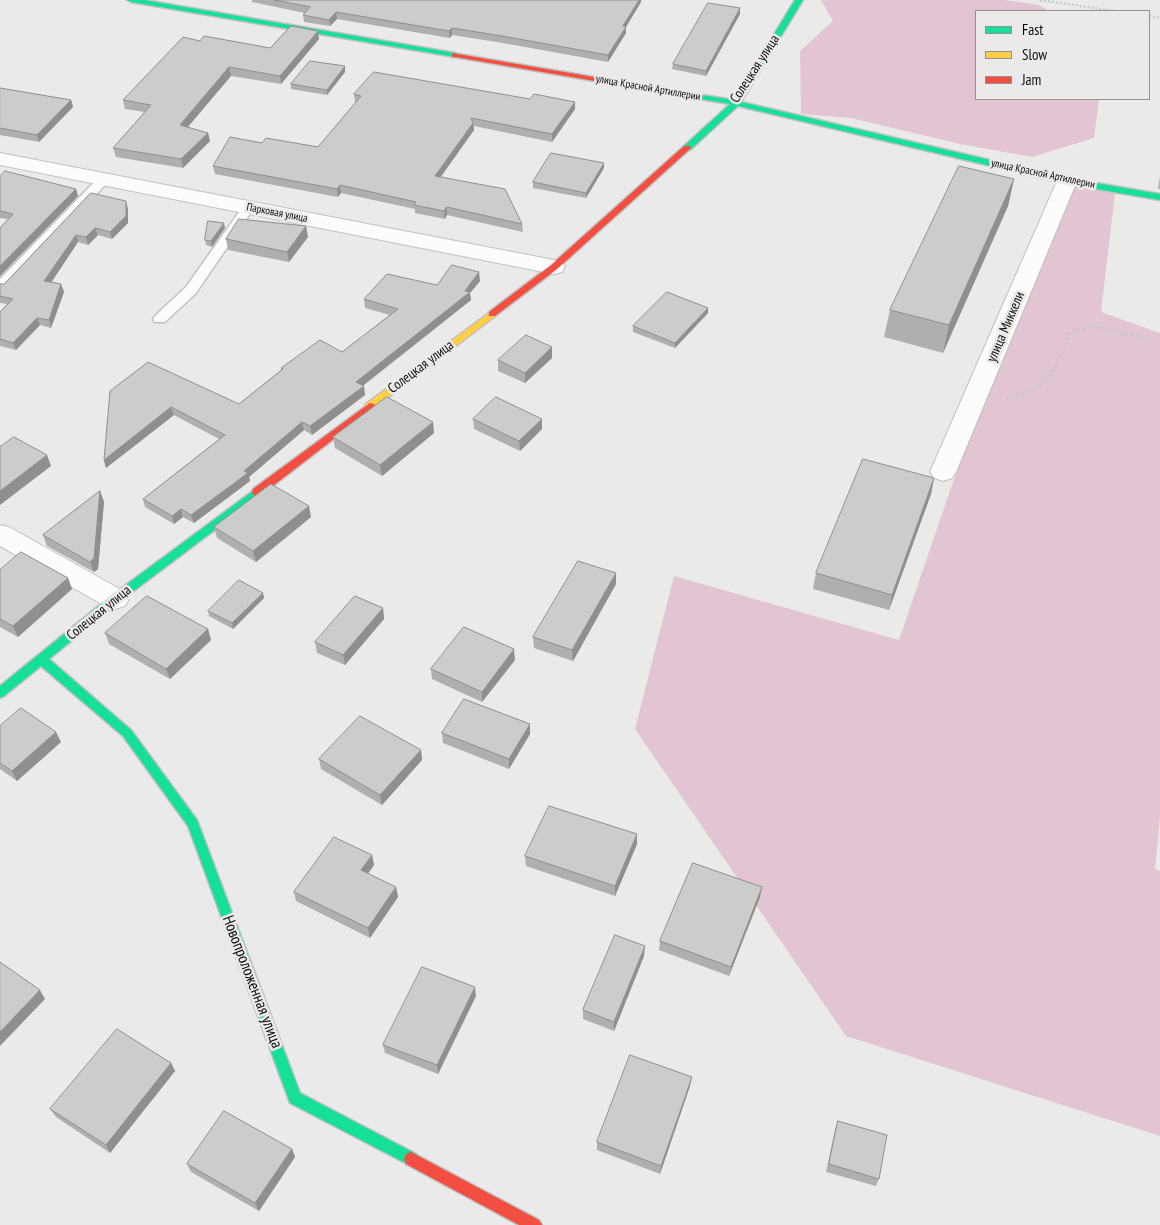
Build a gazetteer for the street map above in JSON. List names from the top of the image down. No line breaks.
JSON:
{"streets":{"street":["Солецкая улица","улица Красной Артиллерии","Парковая улица","улица Миккели","Новопроложенная улица"]},"crossings":[["Солецкая улица","улица Красной Артиллерии"],["Солецкая улица","Парковая улица"],["Солецкая улица","Новопроложенная улица"],["улица Красной Артиллерии","улица Миккели"]],"legend":["Fast","Slow","Jam"]}
